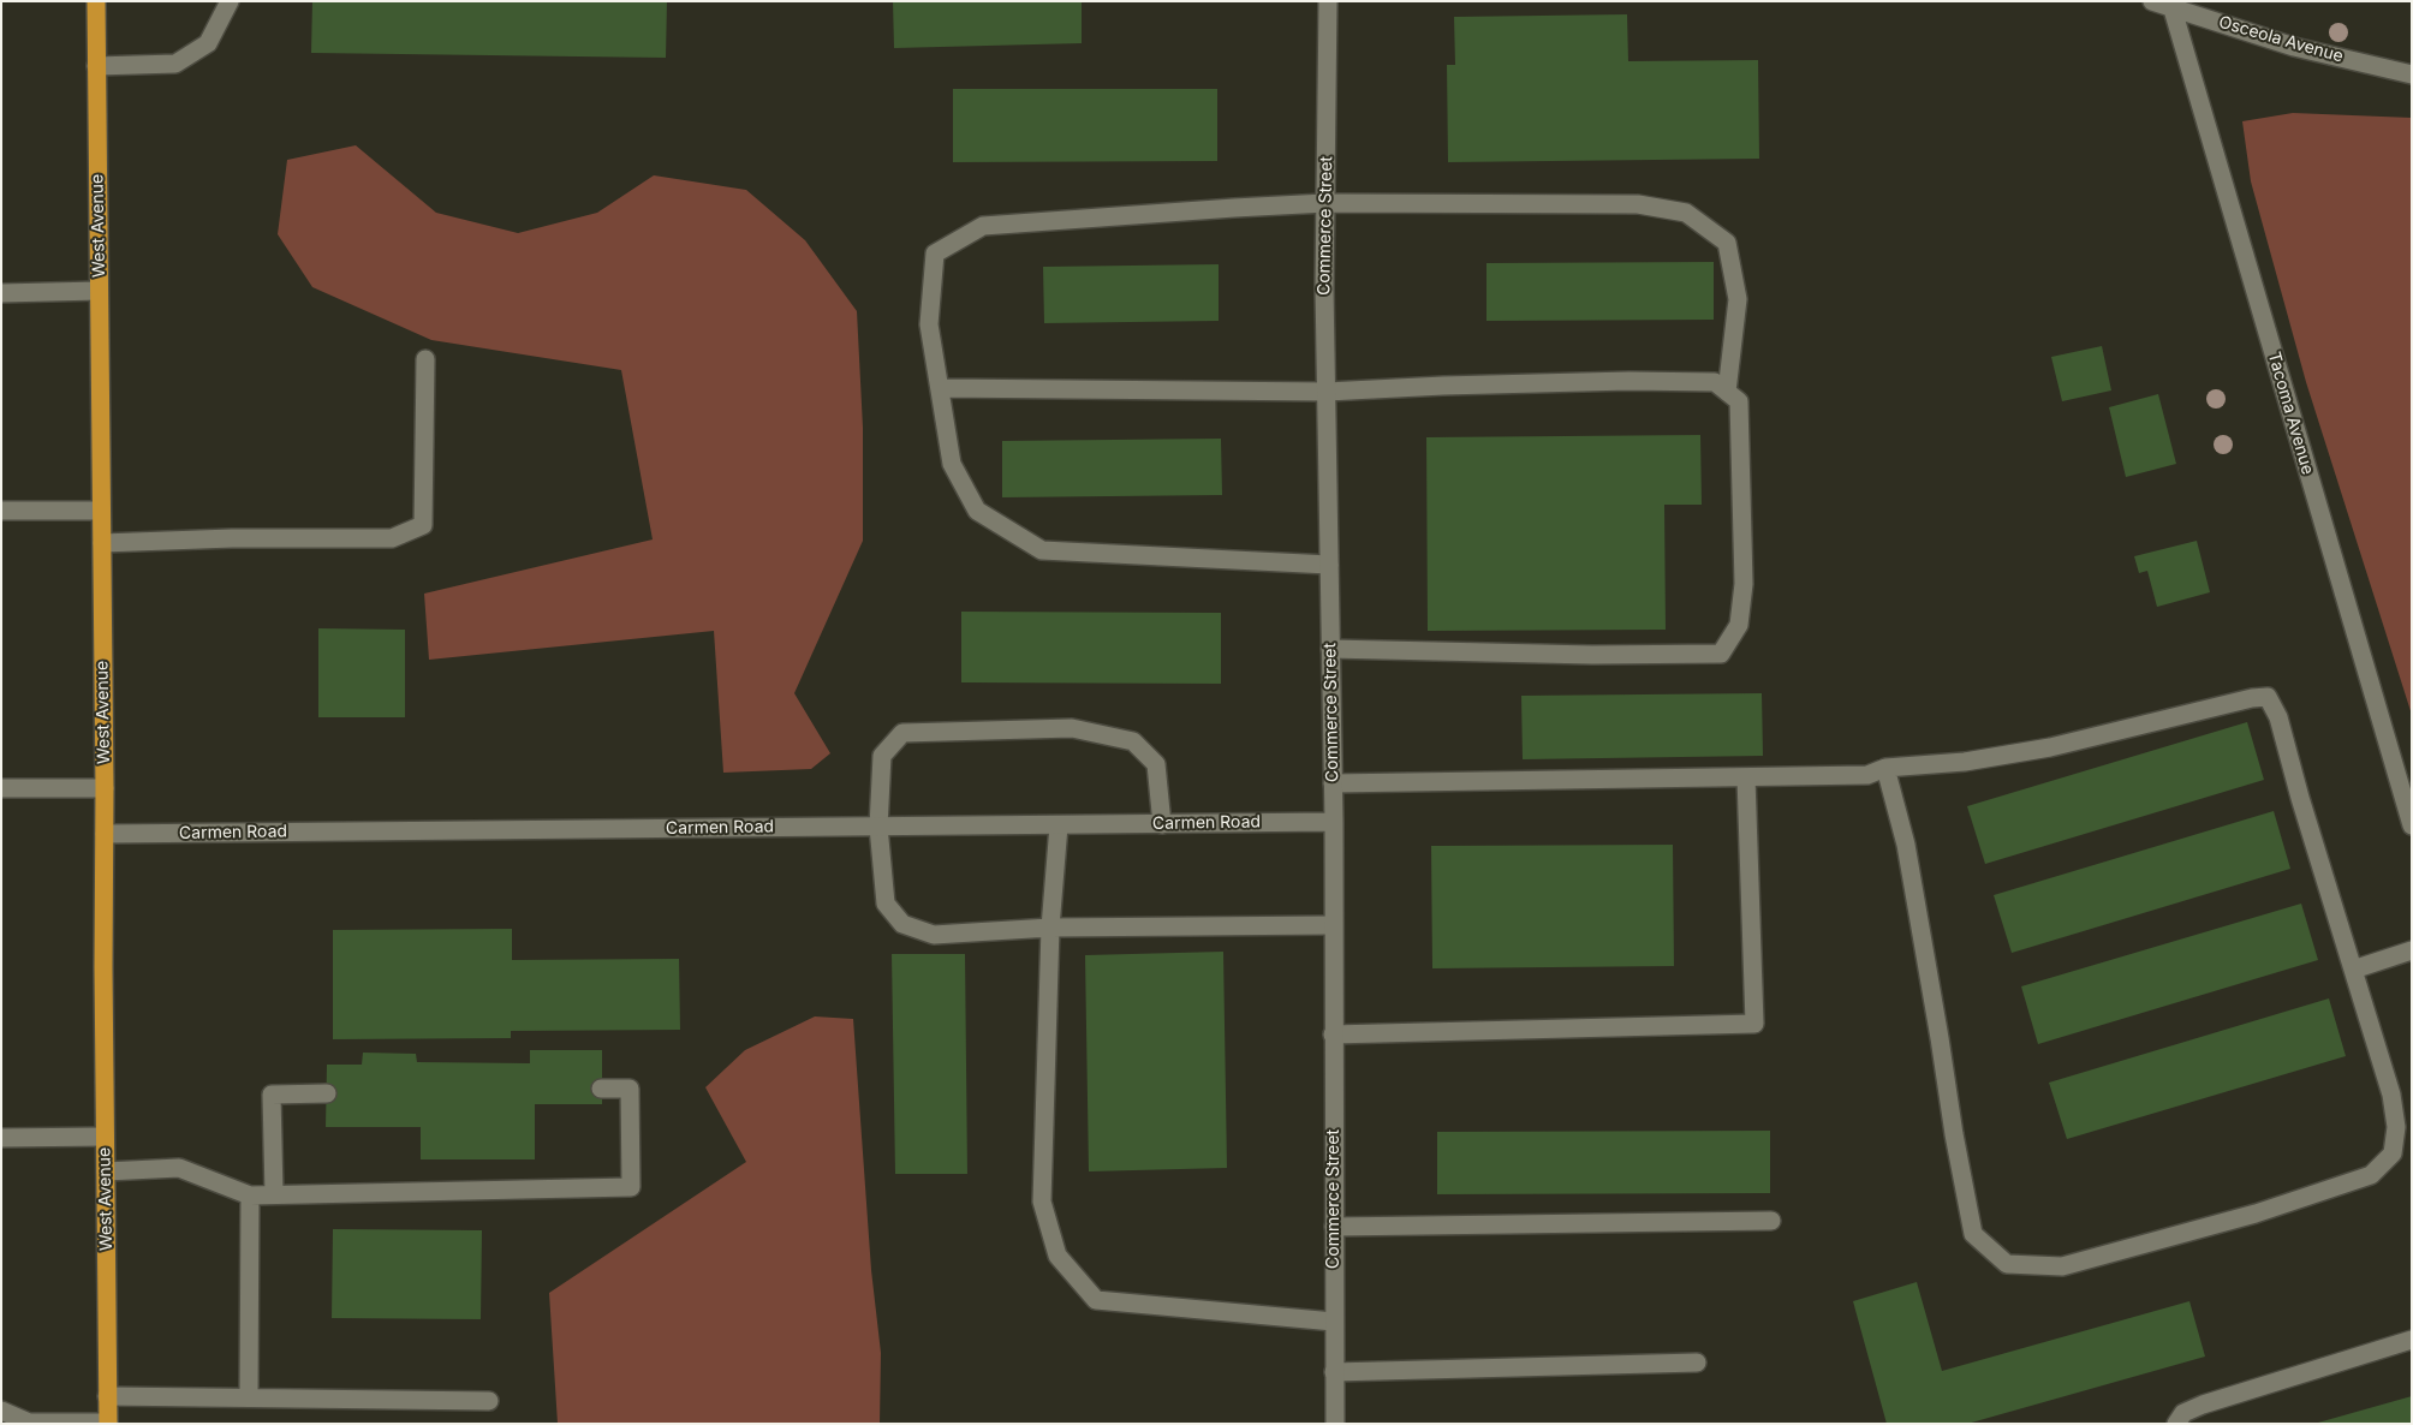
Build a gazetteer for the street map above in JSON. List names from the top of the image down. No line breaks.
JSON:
{"streets":{"main road":["West Avenue"],"street":["Osceola Avenue","Commerce Street","Tacoma Avenue","Carmen Road"]},"crossings":[["Osceola Avenue","Tacoma Avenue"],["West Avenue","Carmen Road"],["Commerce Street","Carmen Road"]]}
